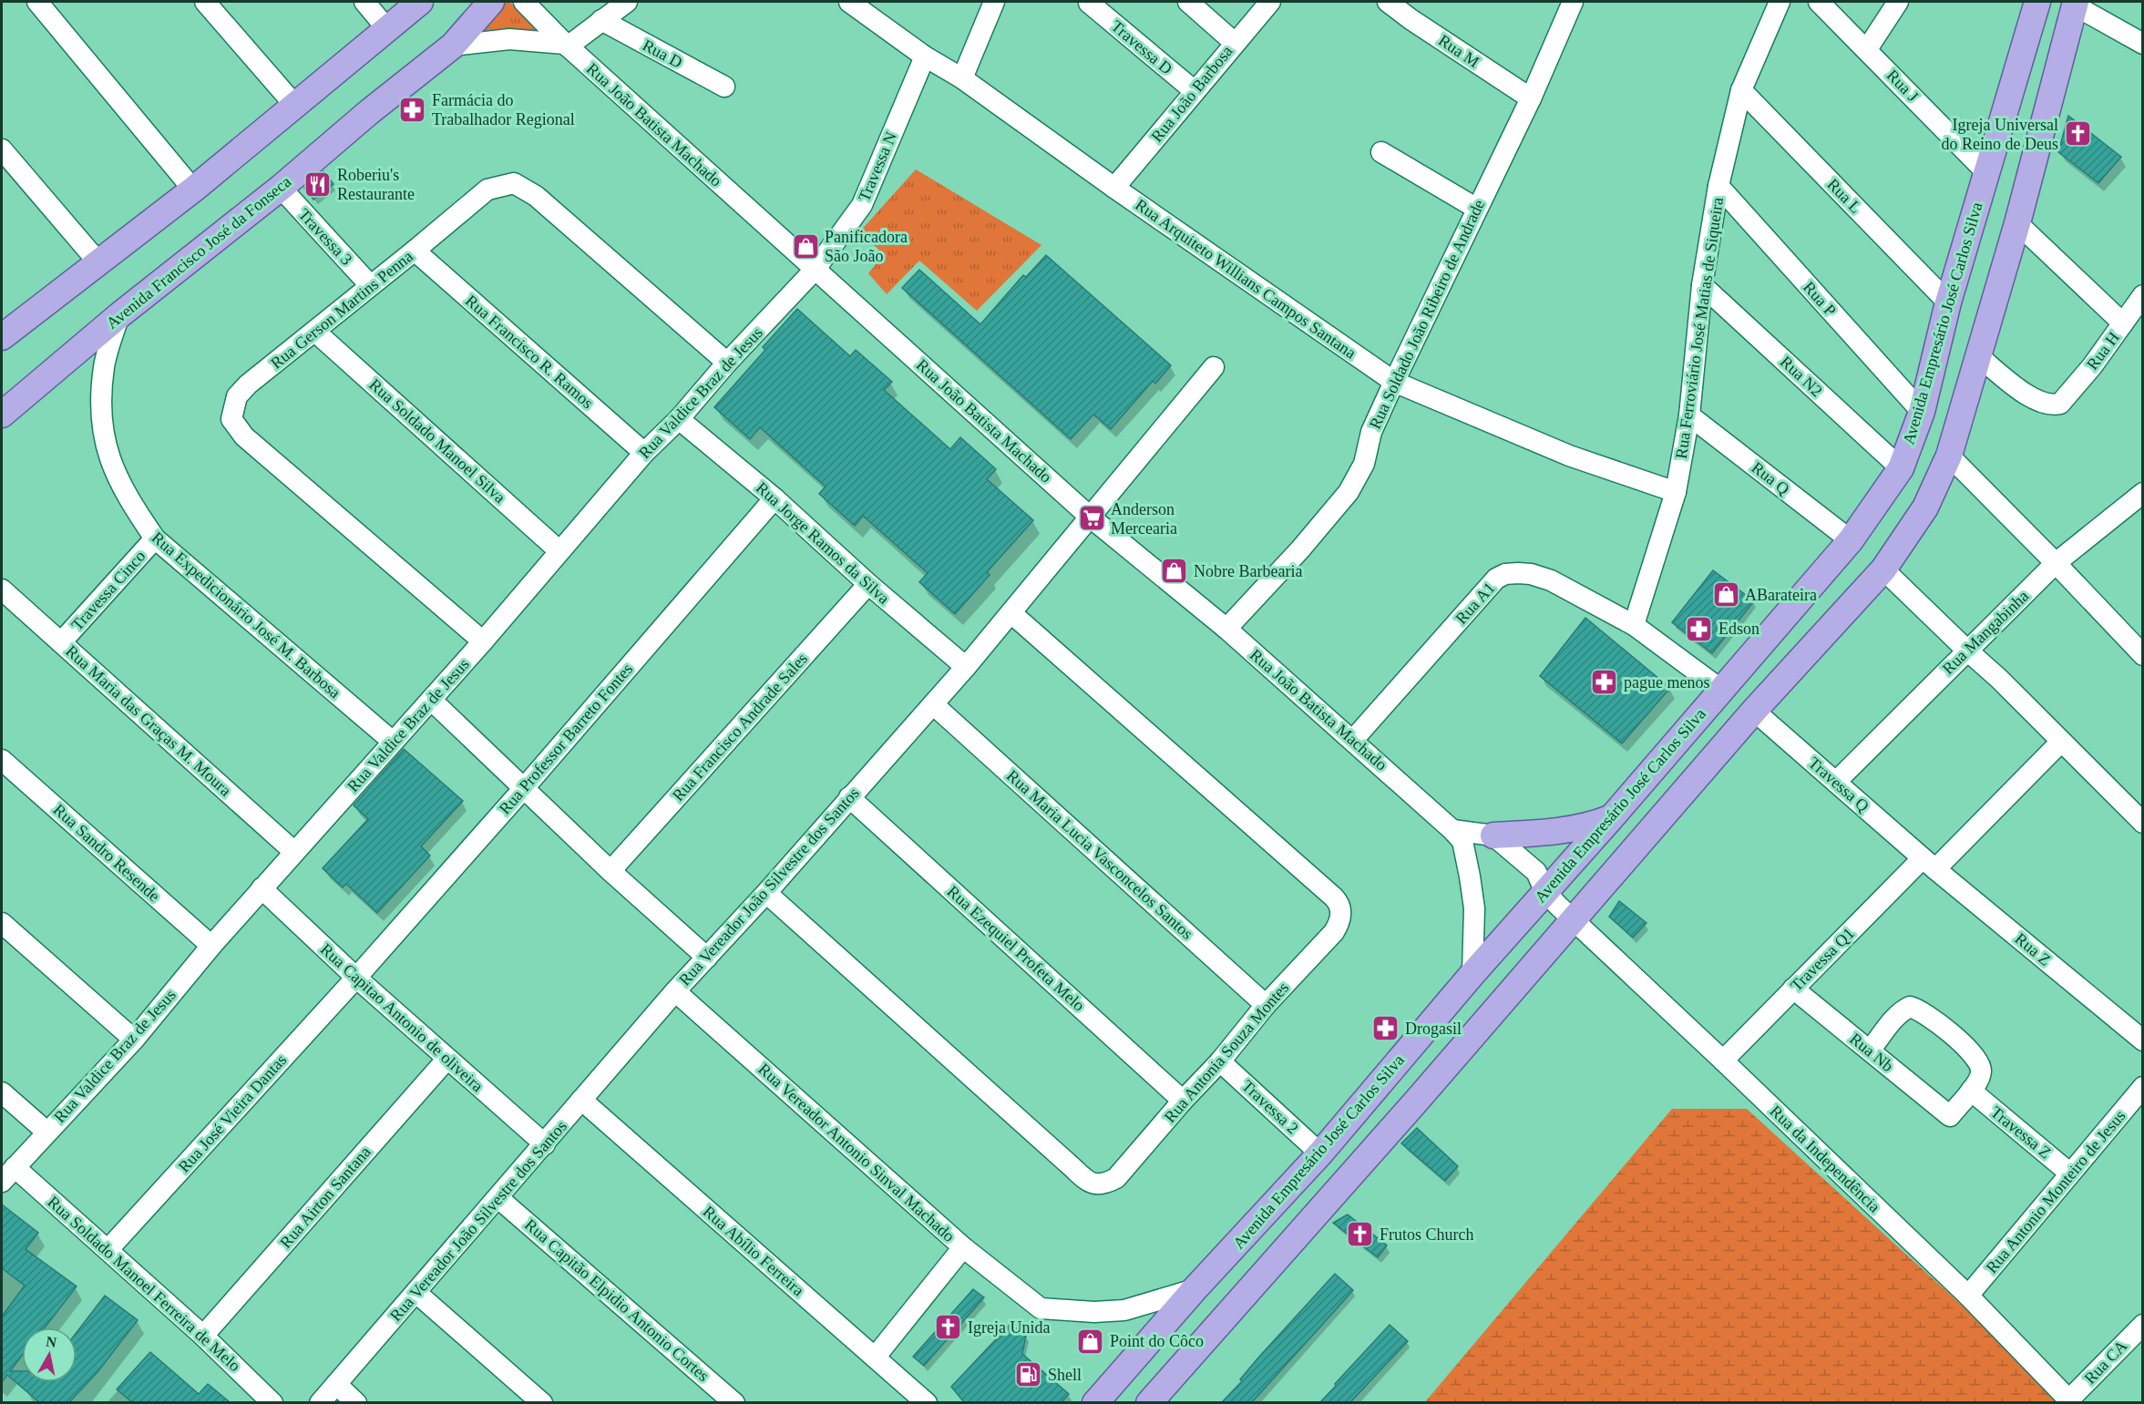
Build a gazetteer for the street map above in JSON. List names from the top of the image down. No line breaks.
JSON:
{"streets":{"main road":["Avenida Francisco José da Fonseca","Avenida Empresário José Carlos Silva"],"street":["Travessa D","Rua M","Rua D","Rua J","Rua João Barbosa","Rua João Batista Machado","Travessa N","Rua L","Travessa 3","Rua Arquiteto Willians Campos Santana","Rua P","Rua Gerson Martins Penna","Rua Soldado João Ribeiro de Andrade","Rua Ferroviário José Matias de Siqueira","Rua H","Rua Francisco R. Ramos","Rua N2","Rua Valdice Braz de Jesus","Rua Soldado Manoel Silva","Rua Q","Rua Jorge Ramos da Silva","Travessa Cinco","Rua A1","Rua Expedicionário José M. Barbosa","Rua Mangabinha","Rua Maria das Graças M. Moura","Rua Francisco Andrade Sales","Rua Professor Barreto Fontes","Travessa Q","Rua Sandro Resende","Rua Maria Lucia Vasconcelos Santos","Rua Vereador João Silvestre dos Santos","Rua Ezequiel Profeta Melo","Rua Z","Travessa Q1","Rua Capitao Antonio de oliveira","Rua Antonia Souza Montes","Rua Nb","Travessa 2","Rua José Vieira Dantas","Travessa Z","Rua Vereador Antonio Sinval Machado","Rua da Independência","Rua Antonio Monteiro de Jesus","Rua Airton Santana","Rua Abílio Ferreira","Rua Soldado Manoel Ferreira de Melo","Rua Capitão Elpidio Antonio Cortes","Rua CA"]},"crossings":[["Travessa D","Rua João Barbosa"],["Rua M","Rua Soldado João Ribeiro de Andrade"],["Rua J","Avenida Empresário José Carlos Silva"],["Rua João Barbosa","Rua Arquiteto Willians Campos Santana"],["Rua João Batista Machado","Travessa N"],["Rua João Batista Machado","Rua Soldado João Ribeiro de Andrade"],["Rua João Batista Machado","Rua Valdice Braz de Jesus"],["Rua João Batista Machado","Rua A1"],["Rua João Batista Machado","Rua Vereador João Silvestre dos Santos"],["Travessa N","Rua Arquiteto Willians Campos Santana"],["Travessa N","Rua Valdice Braz de Jesus"],["Rua L","Avenida Empresário José Carlos Silva"],["Rua L","Rua Ferroviário José Matias de Siqueira"],["Travessa 3","Avenida Francisco José da Fonseca"],["Travessa 3","Rua Gerson Martins Penna"],["Avenida Francisco José da Fonseca","Rua Expedicionário José M. Barbosa"],["Rua Arquiteto Willians Campos Santana","Rua Soldado João Ribeiro de Andrade"],["Rua Arquiteto Willians Campos Santana","Rua Ferroviário José Matias de Siqueira"],["Rua P","Avenida Empresário José Carlos Silva"],["Rua P","Rua Ferroviário José Matias de Siqueira"],["Rua Gerson Martins Penna","Rua Francisco R. Ramos"],["Rua Gerson Martins Penna","Rua Valdice Braz de Jesus"],["Rua Gerson Martins Penna","Rua Soldado Manoel Silva"],["Avenida Empresário José Carlos Silva","Rua N2"],["Avenida Empresário José Carlos Silva","Rua Q"],["Avenida Empresário José Carlos Silva","Travessa 2"],["Avenida Empresário José Carlos Silva","Rua Vereador Antonio Sinval Machado"],["Avenida Empresário José Carlos Silva","Rua da Independência"],["Rua Ferroviário José Matias de Siqueira","Rua N2"],["Rua Ferroviário José Matias de Siqueira","Rua Q"],["Rua Ferroviário José Matias de Siqueira","Rua A1"],["Rua Francisco R. Ramos","Rua Valdice Braz de Jesus"],["Rua Valdice Braz de Jesus","Rua Soldado Manoel Silva"],["Rua Valdice Braz de Jesus","Rua Jorge Ramos da Silva"],["Rua Valdice Braz de Jesus","Rua Expedicionário José M. Barbosa"],["Rua Valdice Braz de Jesus","Rua Maria das Graças M. Moura"],["Rua Valdice Braz de Jesus","Rua Sandro Resende"],["Rua Valdice Braz de Jesus","Rua Capitao Antonio de oliveira"],["Rua Valdice Braz de Jesus","Rua Soldado Manoel Ferreira de Melo"],["Rua Jorge Ramos da Silva","Rua Francisco Andrade Sales"],["Rua Jorge Ramos da Silva","Rua Professor Barreto Fontes"],["Rua Jorge Ramos da Silva","Rua Vereador João Silvestre dos Santos"],["Travessa Cinco","Rua Expedicionário José M. Barbosa"],["Travessa Cinco","Rua Maria das Graças M. Moura"],["Rua Mangabinha","Travessa Q"],["Rua Professor Barreto Fontes","Rua Capitao Antonio de oliveira"],["Rua Professor Barreto Fontes","Rua José Vieira Dantas"],["Travessa Q","Rua Z"],["Travessa Q","Travessa Q1"],["Rua Maria Lucia Vasconcelos Santos","Rua Vereador João Silvestre dos Santos"],["Rua Maria Lucia Vasconcelos Santos","Rua Antonia Souza Montes"],["Rua Vereador João Silvestre dos Santos","Rua Ezequiel Profeta Melo"],["Rua Vereador João Silvestre dos Santos","Rua Capitao Antonio de oliveira"],["Rua Vereador João Silvestre dos Santos","Rua Antonia Souza Montes"],["Rua Vereador João Silvestre dos Santos","Rua Vereador Antonio Sinval Machado"],["Rua Vereador João Silvestre dos Santos","Rua Abílio Ferreira"],["Rua Vereador João Silvestre dos Santos","Rua Capitão Elpidio Antonio Cortes"],["Rua Ezequiel Profeta Melo","Rua Antonia Souza Montes"],["Rua Z","Travessa Q1"],["Travessa Q1","Rua Nb"],["Travessa Q1","Rua da Independência"],["Rua Capitao Antonio de oliveira","Rua José Vieira Dantas"],["Rua Capitao Antonio de oliveira","Rua Airton Santana"],["Rua Antonia Souza Montes","Travessa 2"],["Rua Nb","Travessa Z"],["Rua José Vieira Dantas","Rua Soldado Manoel Ferreira de Melo"],["Travessa Z","Rua Antonio Monteiro de Jesus"],["Rua da Independência","Rua Antonio Monteiro de Jesus"],["Rua da Independência","Rua CA"],["Rua Airton Santana","Rua Soldado Manoel Ferreira de Melo"]],"places":{"pharmacy":["Farmácia do Trabalhador Regional","Edson","pague menos","Drogasil"],"church":["Igreja Universal do Reino de Deus","Frutos Church","Igreja Unida"],"restaurant":["Roberiu's Restaurante"],"shop":["Panificadora São João","Nobre Barbearia","ABarateira","Point do Côco"],"supermarket":["Anderson Mercearia"],"fuel station":["Shell"]},"north":"top"}
